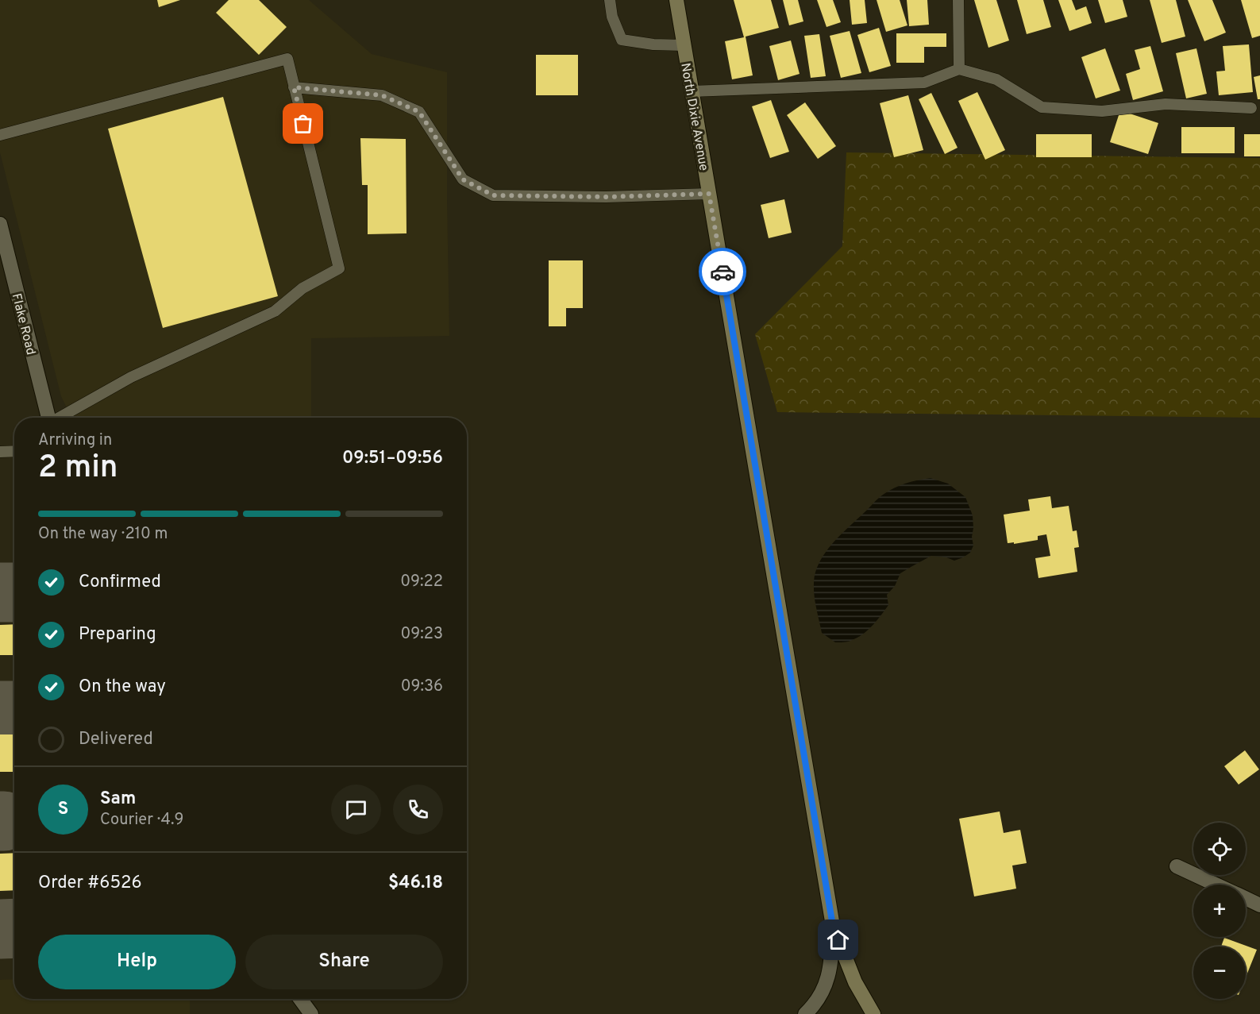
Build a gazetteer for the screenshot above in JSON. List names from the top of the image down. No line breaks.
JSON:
{"streets":{"street":["North Dixie Avenue","Flake Road"]},"page":{"heading":["2 min","Arriving in","09:51–09:56"],"panel":["Sam","Courier · 4.9","Order #6526","$46.18"],"bar":"On the way · 210 m","list":[["Confirmed","09:22"],["Preparing","09:23"],["On the way","09:36"],"Delivered"],"round":"S","map_buttons":["+","−"],"buttons":["Help","Share"]}}
